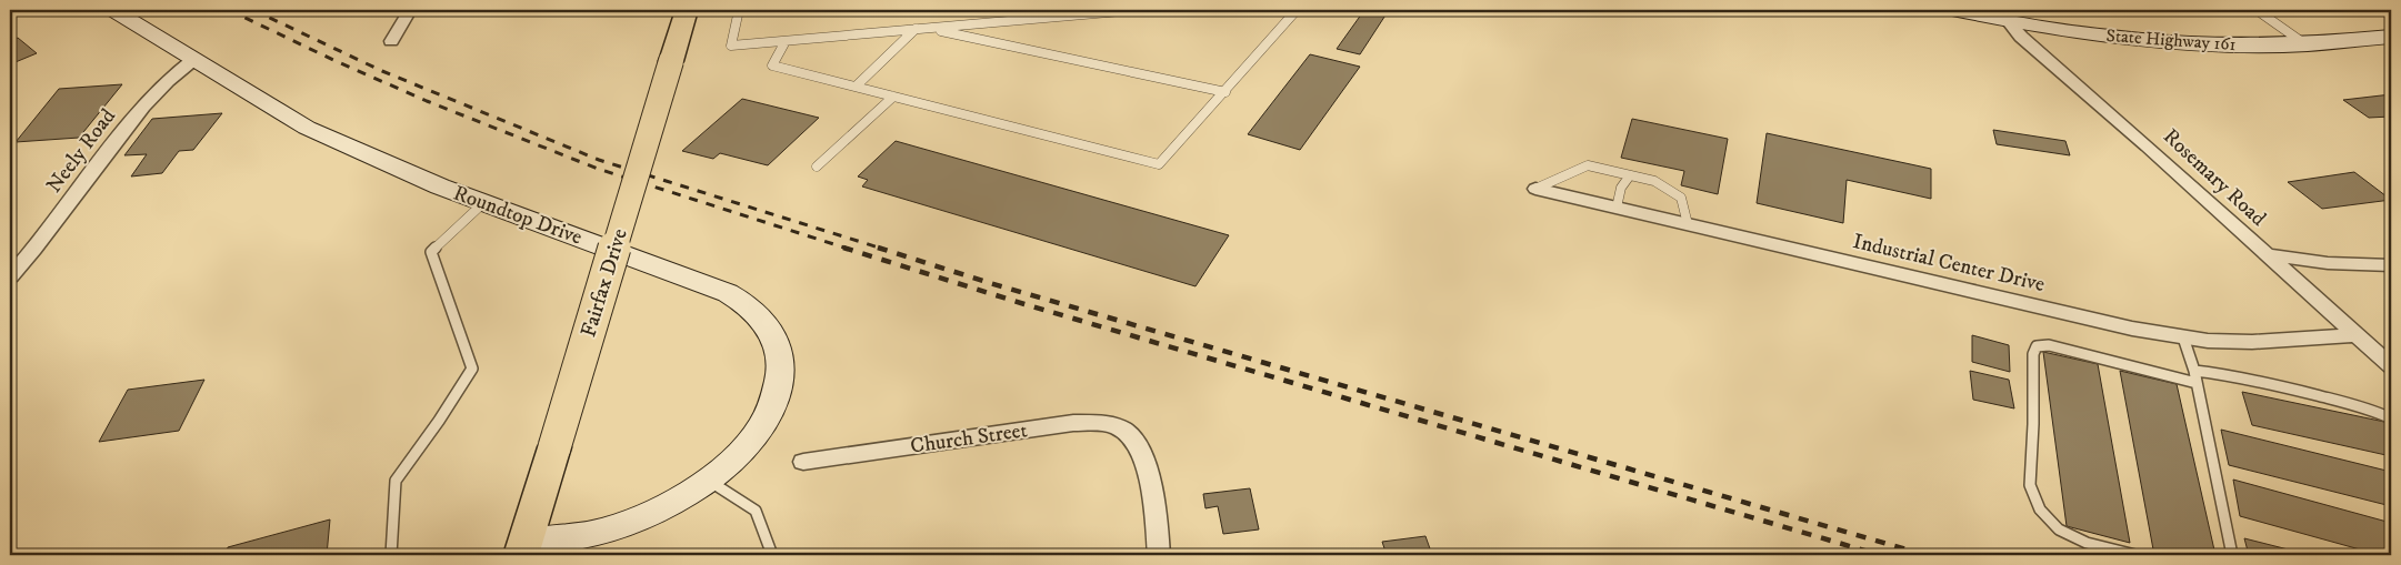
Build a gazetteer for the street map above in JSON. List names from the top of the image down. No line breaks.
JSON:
{"streets":{"main road":["Fairfax Drive"],"street":["State Highway 161","Neely Road","Rosemary Road","Roundtop Drive","Industrial Center Drive","Church Street"]},"crossings":[["State Highway 161","Rosemary Road"],["Neely Road","Roundtop Drive"],["Rosemary Road","Industrial Center Drive"],["Roundtop Drive","Fairfax Drive"]]}
